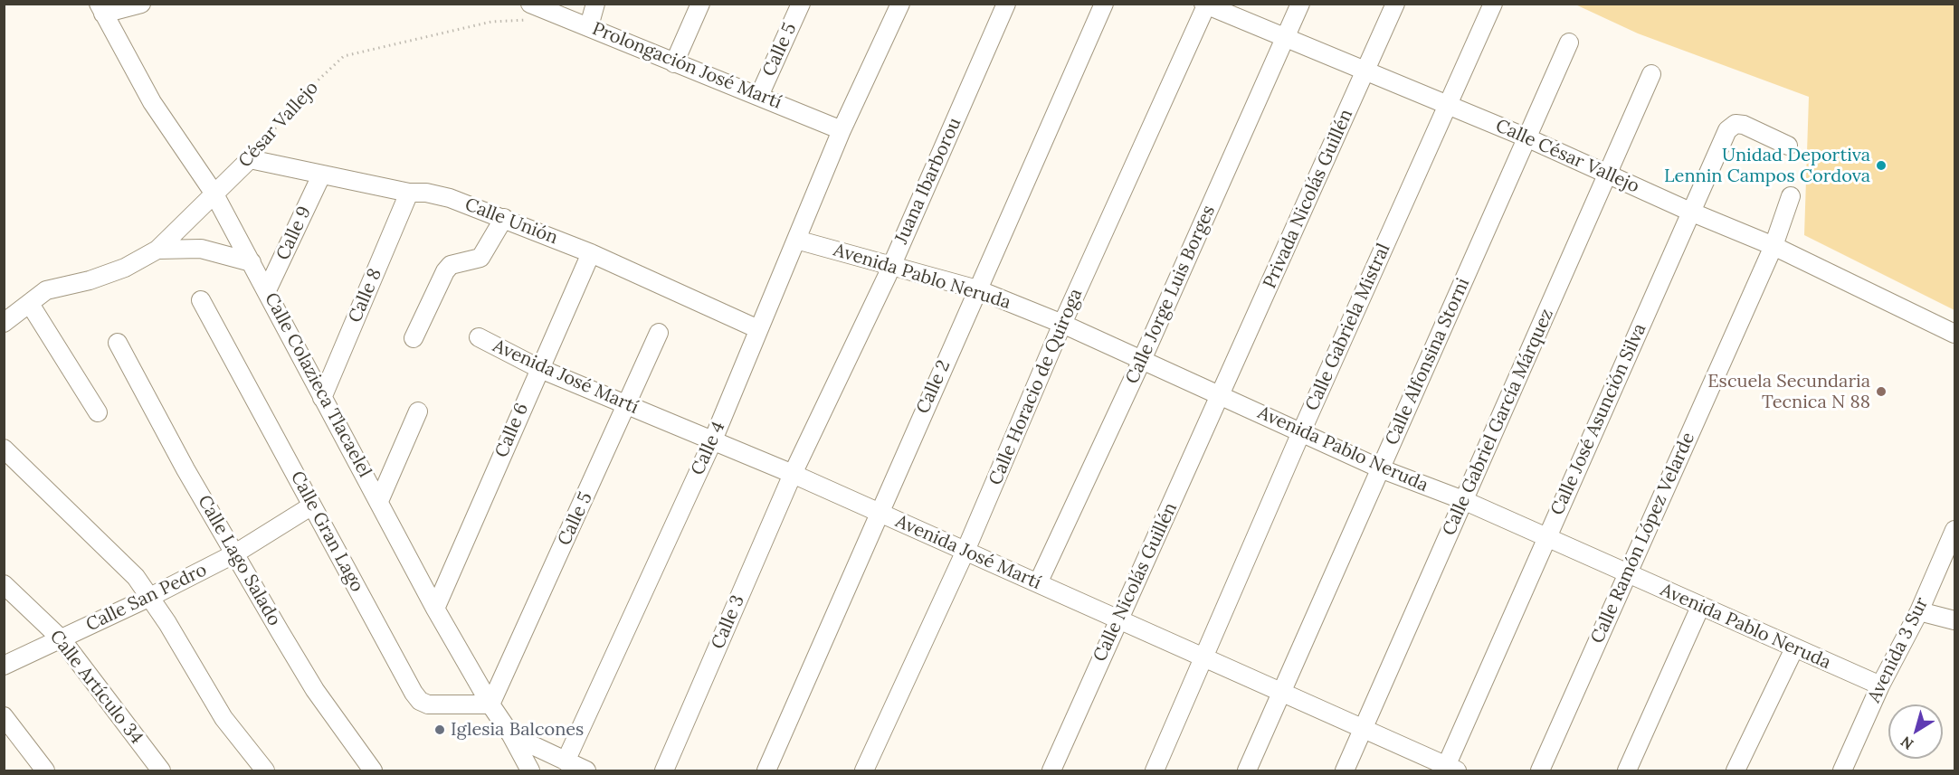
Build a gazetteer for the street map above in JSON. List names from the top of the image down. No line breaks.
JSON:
{"streets":{"street":["Calle 5","Prolongación José Martí","César Vallejo","Calle César Vallejo","Juana Ibarborou","Privada Nicolás Guillén","Calle Unión","Calle 9","Avenida Pablo Neruda","Calle Jorge Luis Borges","Calle 8","Calle Gabriela Mistral","Calle Alfonsina Storni","Avenida José Martí","Calle Colazieca Tlacaelel","Calle 2","Calle Horacio de Quiroga","Calle José Asunción Silva","Calle Gabriel García Márquez","Calle 6","Calle 4","Calle Gran Lago","Calle Ramón López Velarde","Calle Lago Salado","Calle Nicolás Guillén","Calle San Pedro","Calle 3","Avenida 3 Sur","Calle Artículo 34"]},"crossings":[["Calle 5","Prolongación José Martí"],["Calle 5","Avenida José Martí"],["Calle 5","Calle Colazieca Tlacaelel"],["Calle 5","Calle Gran Lago"],["Prolongación José Martí","César Vallejo"],["Prolongación José Martí","Calle 4"],["César Vallejo","Calle Unión"],["César Vallejo","Calle Colazieca Tlacaelel"],["Calle César Vallejo","Privada Nicolás Guillén"],["Calle César Vallejo","Calle Jorge Luis Borges"],["Calle César Vallejo","Calle Gabriela Mistral"],["Calle César Vallejo","Calle Alfonsina Storni"],["Calle César Vallejo","Calle Horacio de Quiroga"],["Calle César Vallejo","Calle José Asunción Silva"],["Calle César Vallejo","Calle Gabriel García Márquez"],["Calle César Vallejo","Calle Ramón López Velarde"],["Juana Ibarborou","Avenida Pablo Neruda"],["Juana Ibarborou","Avenida José Martí"],["Juana Ibarborou","Calle 3"],["Privada Nicolás Guillén","Avenida Pablo Neruda"],["Privada Nicolás Guillén","Calle Nicolás Guillén"],["Calle Unión","Calle 9"],["Calle Unión","Calle 8"],["Calle Unión","Calle 6"],["Calle Unión","Calle 4"],["Calle 9","Calle Colazieca Tlacaelel"],["Avenida Pablo Neruda","Calle Jorge Luis Borges"],["Avenida Pablo Neruda","Calle Gabriela Mistral"],["Avenida Pablo Neruda","Calle Alfonsina Storni"],["Avenida Pablo Neruda","Calle 2"],["Avenida Pablo Neruda","Calle Horacio de Quiroga"],["Avenida Pablo Neruda","Calle José Asunción Silva"],["Avenida Pablo Neruda","Calle Gabriel García Márquez"],["Avenida Pablo Neruda","Calle 4"],["Avenida Pablo Neruda","Calle Ramón López Velarde"],["Avenida Pablo Neruda","Calle Nicolás Guillén"],["Avenida Pablo Neruda","Avenida 3 Sur"],["Calle Jorge Luis Borges","Avenida José Martí"],["Calle 8","Calle Colazieca Tlacaelel"],["Calle Gabriela Mistral","Avenida José Martí"],["Calle Alfonsina Storni","Avenida José Martí"],["Avenida José Martí","Calle 2"],["Avenida José Martí","Calle Horacio de Quiroga"],["Avenida José Martí","Calle José Asunción Silva"],["Avenida José Martí","Calle Gabriel García Márquez"],["Avenida José Martí","Calle 6"],["Avenida José Martí","Calle 4"],["Avenida José Martí","Calle Nicolás Guillén"],["Avenida José Martí","Calle 3"],["Calle Colazieca Tlacaelel","Calle 6"],["Calle Colazieca Tlacaelel","Calle Gran Lago"],["Calle Gran Lago","Calle San Pedro"],["Calle Lago Salado","Calle San Pedro"],["Calle San Pedro","Calle Artículo 34"]],"places":["Unidad Deportiva Lennin Campos Cordova","Escuela Secundaria Tecnica N 88","Iglesia Balcones"],"north":"bottom left"}
